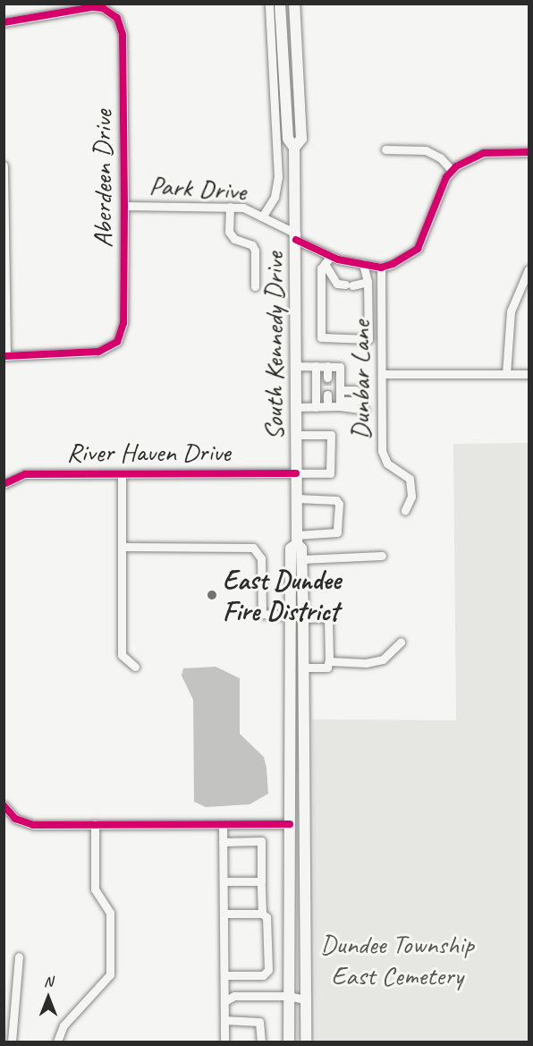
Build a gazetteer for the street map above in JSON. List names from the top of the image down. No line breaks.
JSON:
{"streets":{"main road":["South Kennedy Drive"],"street":["Aberdeen Drive","Park Drive","Dunbar Lane","River Haven Drive"]},"crossings":[["Aberdeen Drive","Park Drive"],["Park Drive","South Kennedy Drive"],["Park Drive","Dunbar Lane"],["South Kennedy Drive","River Haven Drive"]],"parks":["Dundee Township East Cemetery"],"places":["East Dundee Fire District"],"north":"top"}
